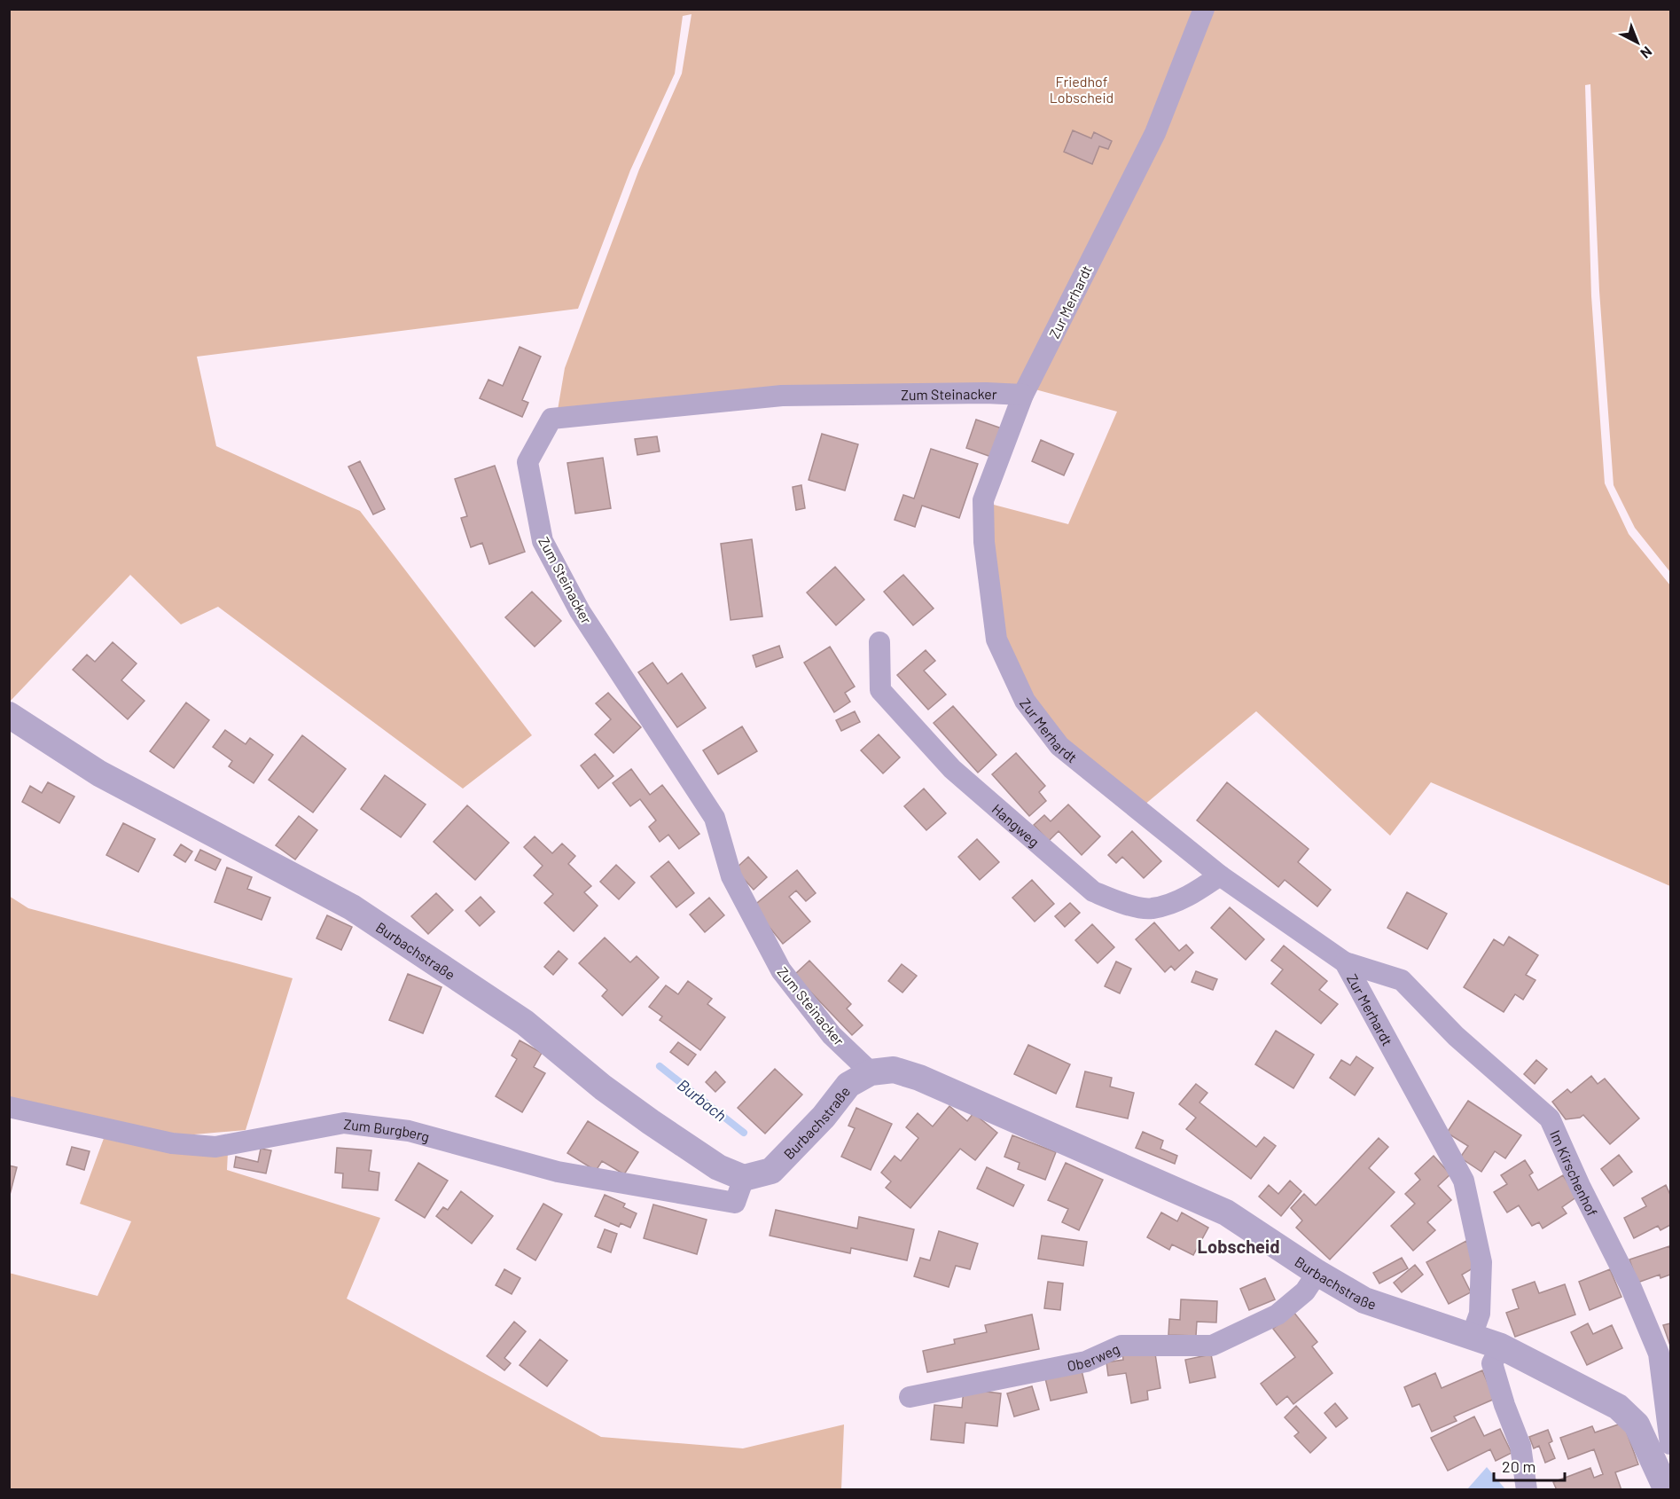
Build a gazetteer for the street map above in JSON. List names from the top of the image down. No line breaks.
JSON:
{"streets":{"street":["Zur Merhardt","Zum Steinacker","Hangweg","Burbachstraße","Zum Burgberg","Im Kirschenhof","Oberweg"]},"crossings":[["Zur Merhardt","Zum Steinacker"],["Zur Merhardt","Hangweg"],["Zur Merhardt","Burbachstraße"],["Zur Merhardt","Im Kirschenhof"],["Zum Steinacker","Burbachstraße"],["Burbachstraße","Zum Burgberg"],["Burbachstraße","Oberweg"]],"districts":["Lobscheid"],"water":["Burbach"],"parks":["Friedhof Lobscheid"],"scale_bar":"20 m","north":"bottom right"}
